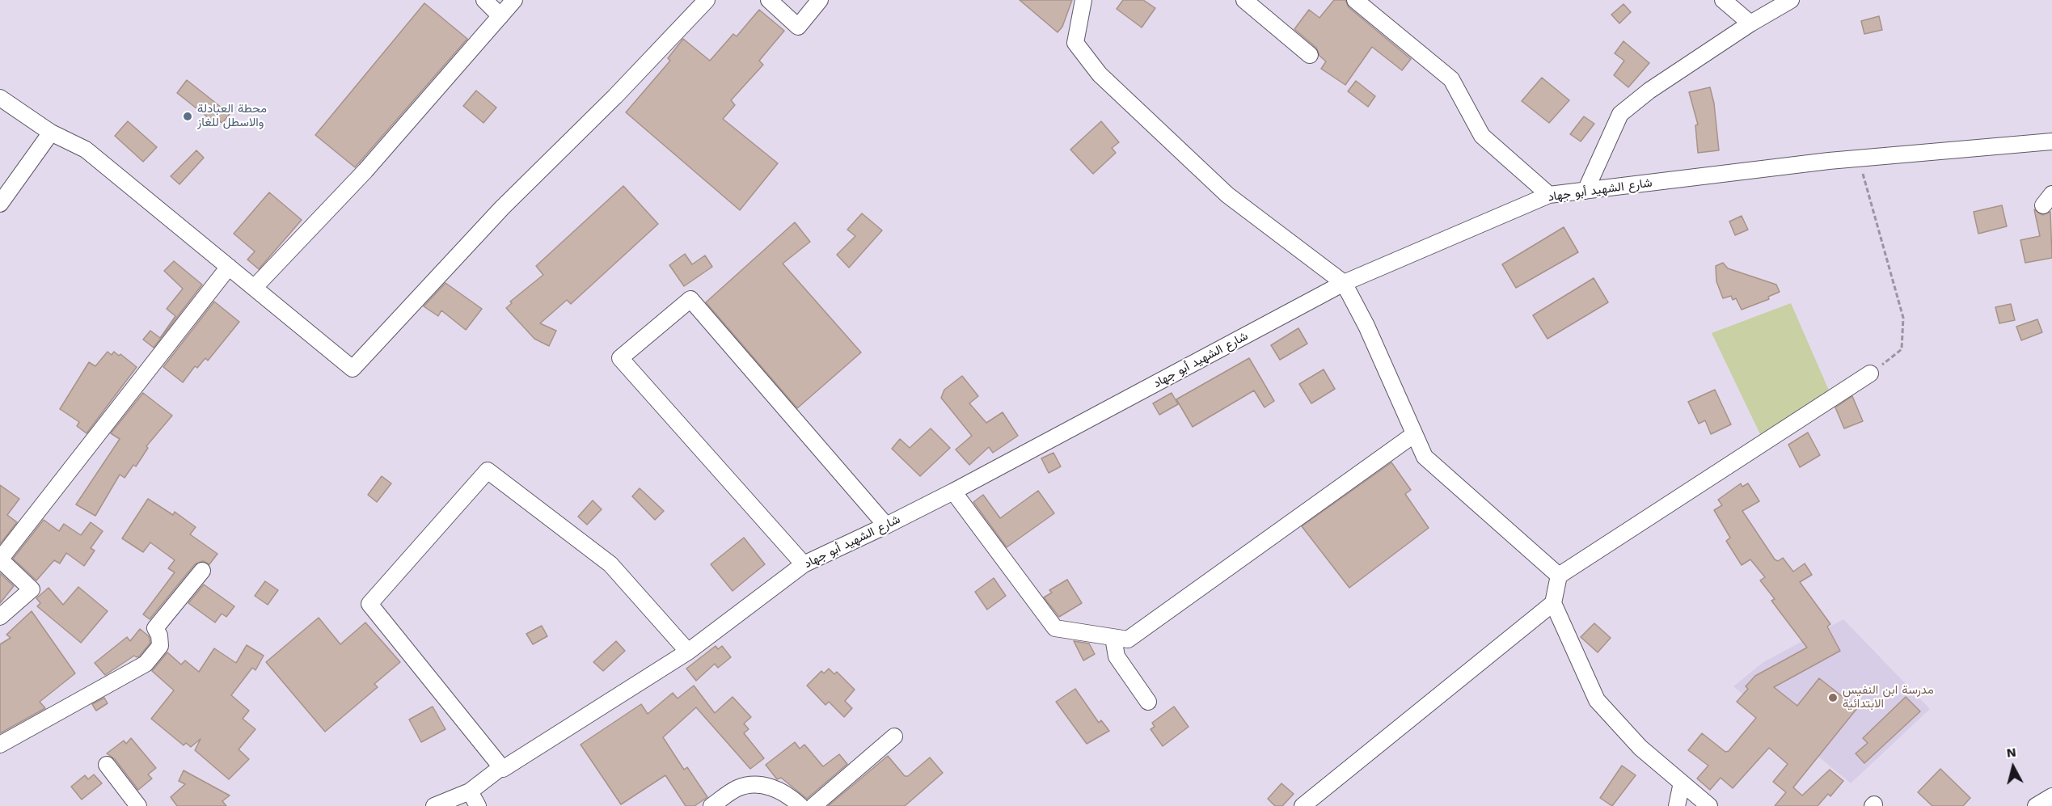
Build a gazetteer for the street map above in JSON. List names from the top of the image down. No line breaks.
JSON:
{"streets":{"street":["شارع الشهيد أبو جهاد"]},"places":["محطة العبادلة والاسطل للغاز","مدرسة ابن النفيس الابتدائية"],"north":"top"}
